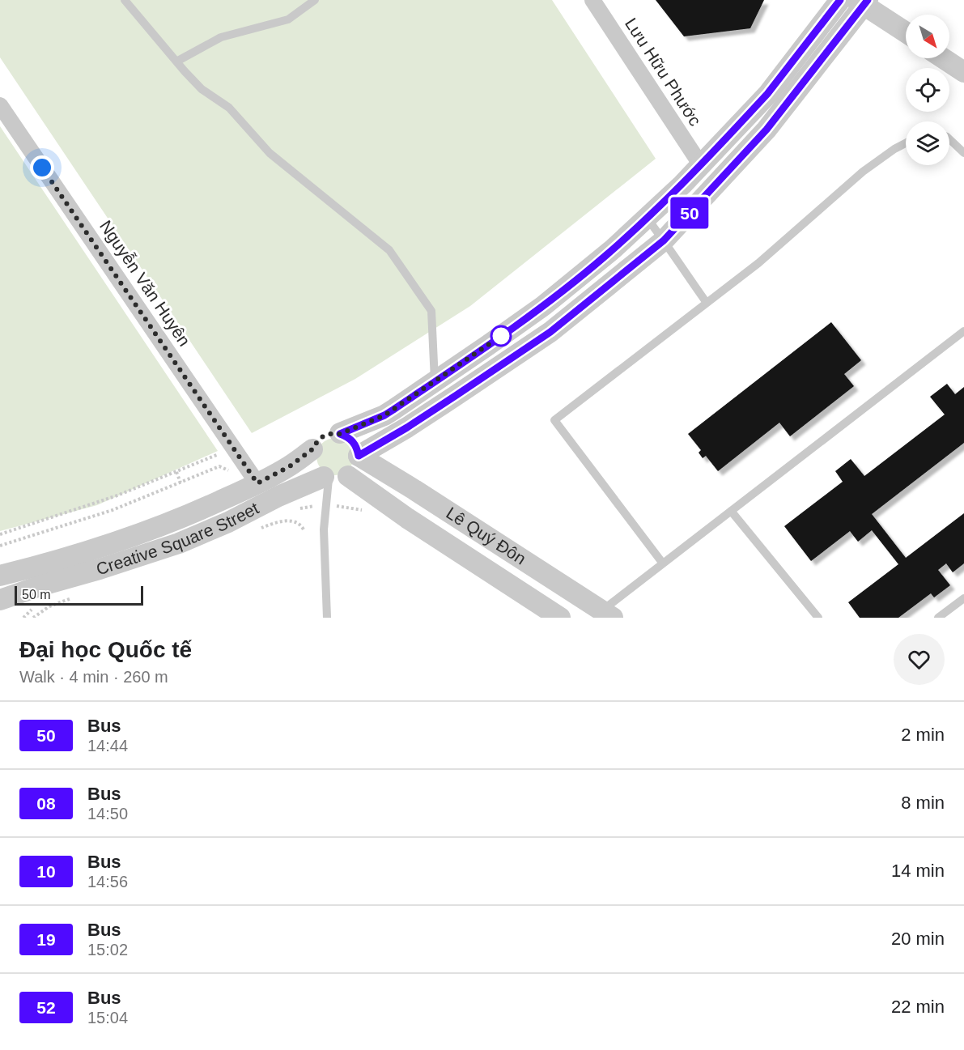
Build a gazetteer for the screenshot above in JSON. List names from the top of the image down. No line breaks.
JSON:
{"streets":{"street":["Lưu Hữu Phước","Nguyễn Văn Huyên","Lê Quý Đôn","Creative Square Street"]},"crossings":[["Nguyễn Văn Huyên","Creative Square Street"],["Lê Quý Đôn","Creative Square Street"]],"lines":["bus line 50"],"scale_bar":"50 m","north":"bottom right","page":{"on_map":"50","scale":"50 m","heading":["Đại học Quốc tế","Walk · 4 min · 260 m"],"list":[{"mark":"50","name":"Bus","note":"14:44","value":"2 min"},{"mark":"08","name":"Bus","note":"14:50","value":"8 min"},{"mark":"10","name":"Bus","note":"14:56","value":"14 min"},{"mark":"19","name":"Bus","note":"15:02","value":"20 min"},{"mark":"52","name":"Bus","note":"15:04","value":"22 min"}]}}
